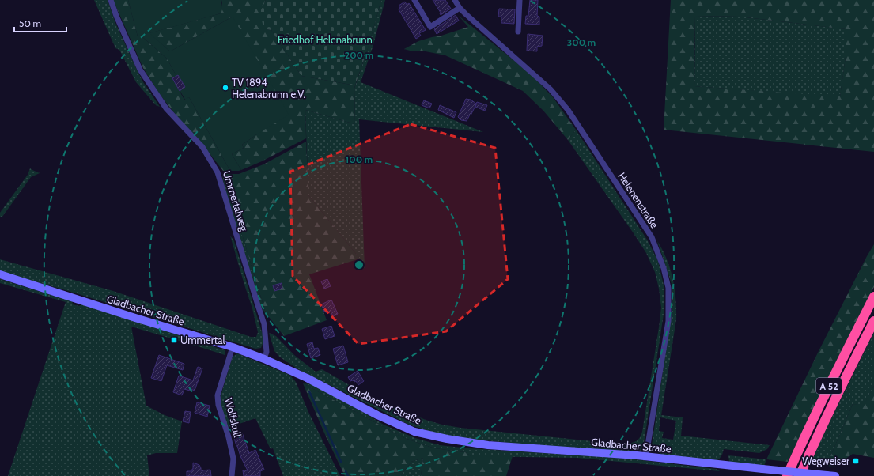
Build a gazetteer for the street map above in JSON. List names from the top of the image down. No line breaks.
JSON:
{"streets":{"highway":["A 52"],"main road":["Gladbacher Straße"],"street":["Helenenstraße","Ummertalweg","Wolfskull"]},"crossings":[["Helenenstraße","Gladbacher Straße"],["Ummertalweg","Gladbacher Straße"],["Gladbacher Straße","Wolfskull"]],"parks":["Friedhof Helenabrunn"],"places":{"other":["TV 1894 Helenabrunn e.V."],"transit":["Ummertal","Wegweiser"]},"scale_bar":"50 m","rings":["300 m","200 m","100 m"]}
